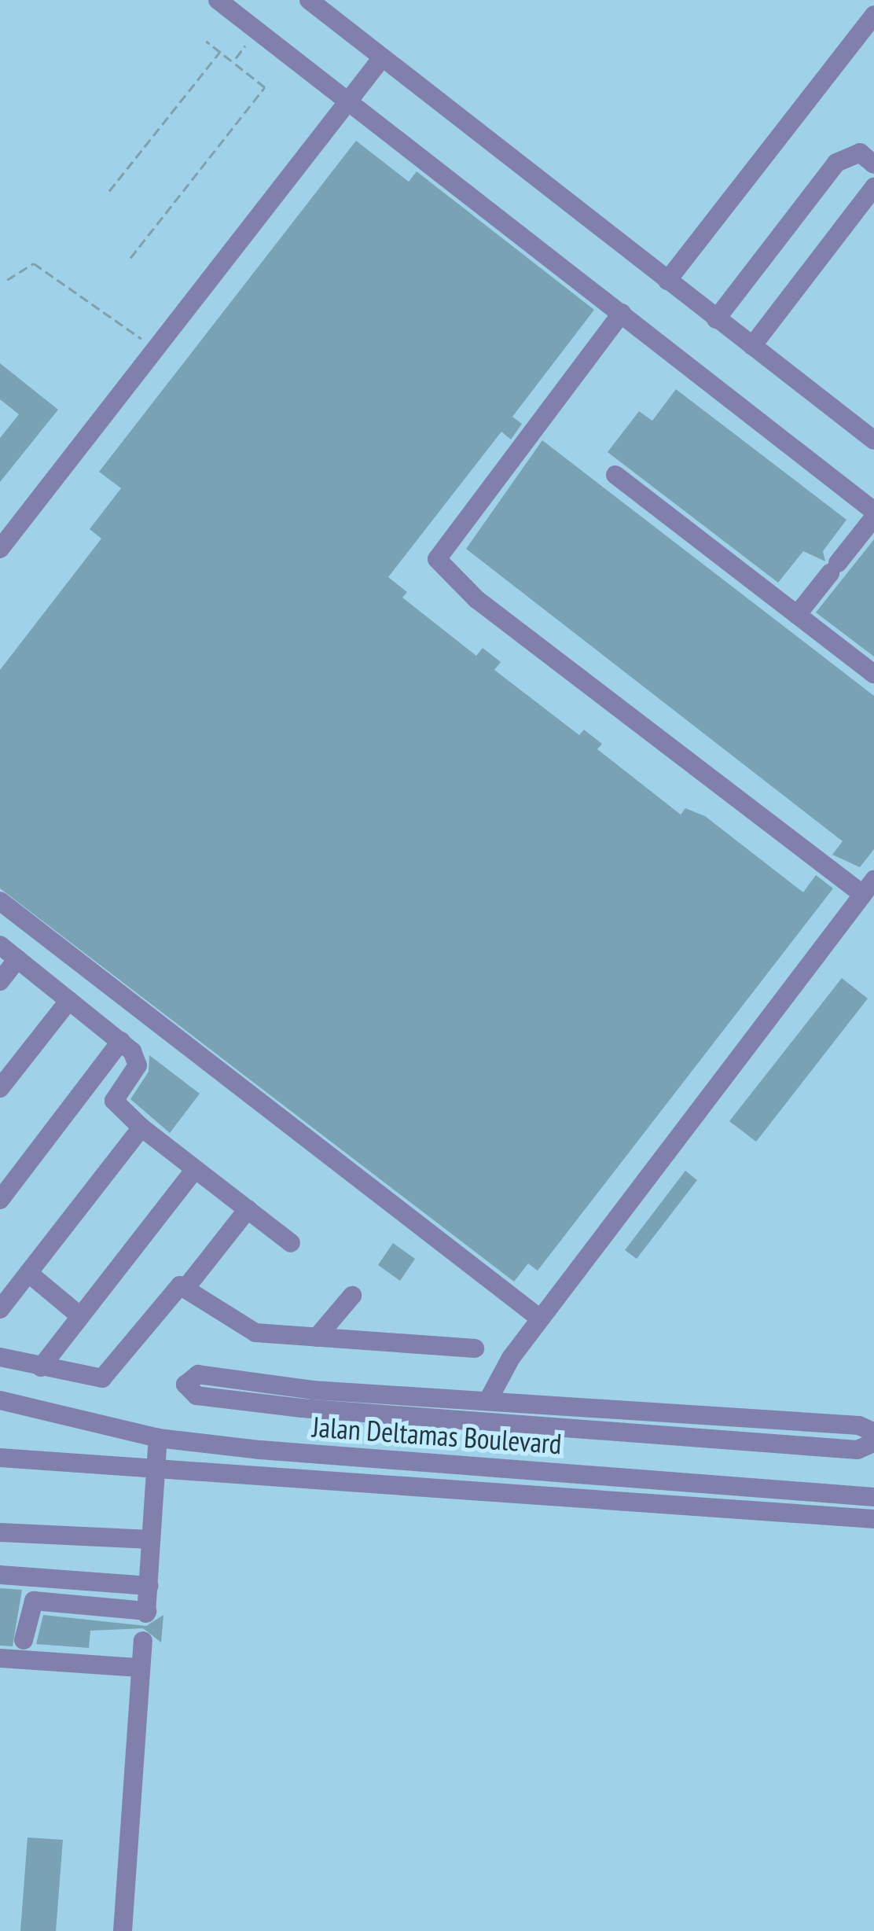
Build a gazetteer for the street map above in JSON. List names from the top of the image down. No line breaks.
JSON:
{"streets":{"street":["Jalan Deltamas Boulevard"]}}
